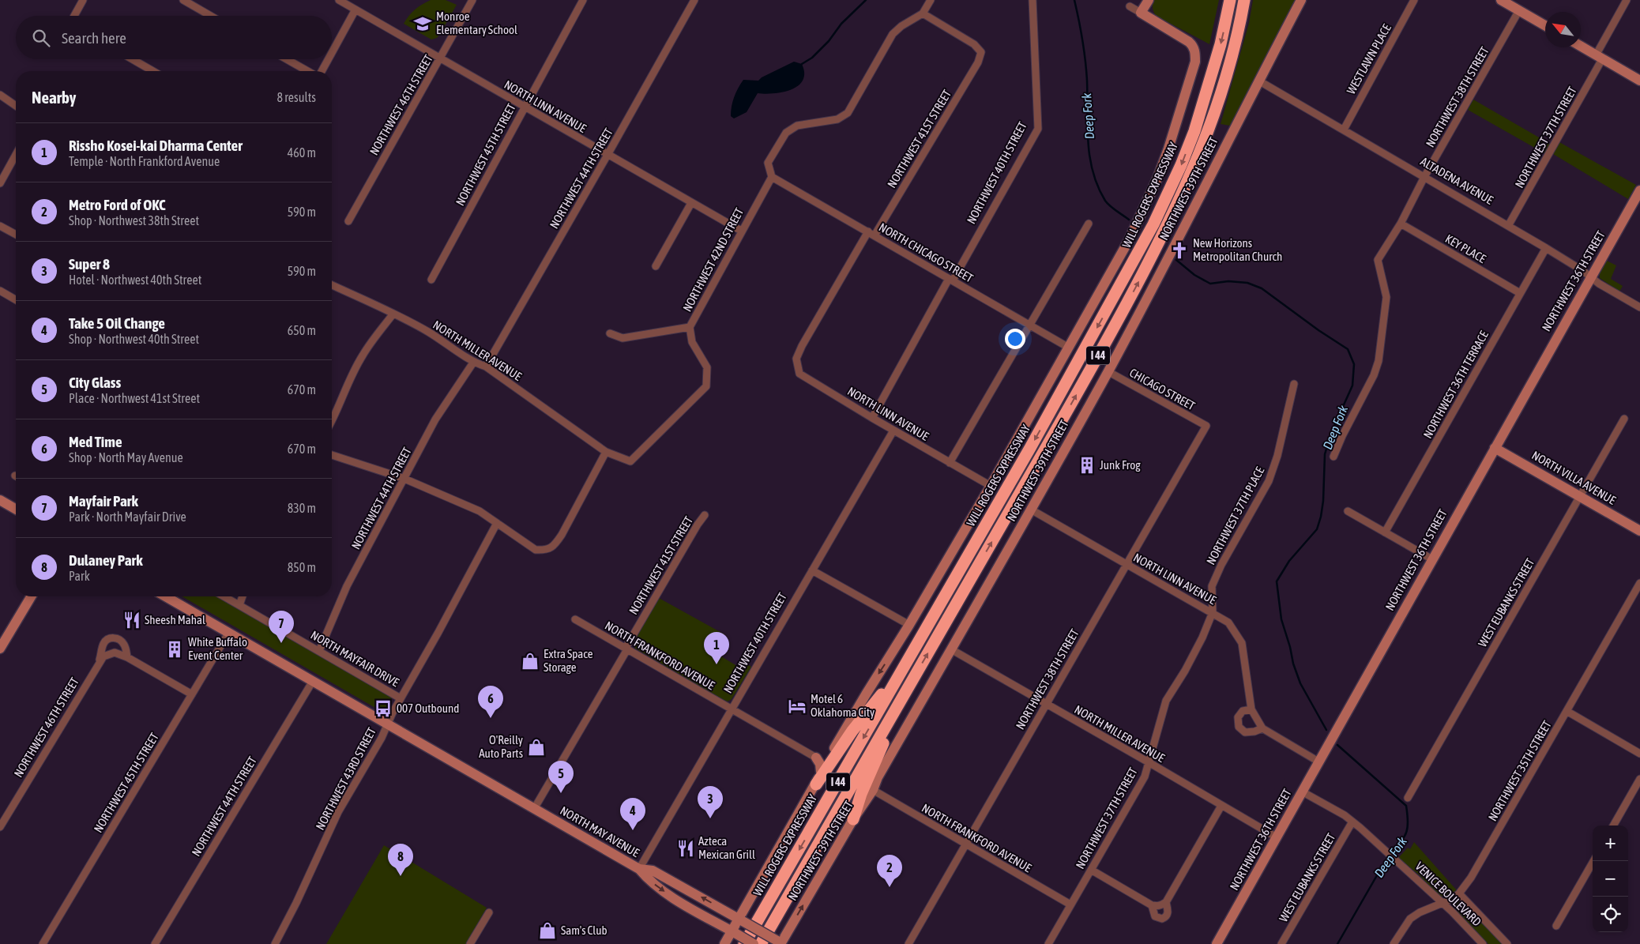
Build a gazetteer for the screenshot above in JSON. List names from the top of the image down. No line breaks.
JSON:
{"streets":{"highway":["WILL ROGERS EXPRESSWAY","I 44"],"main road":["NORTHWEST 39TH STREET","NORTHWEST 36TH STREET","NORTH VILLA AVENUE","NORTH MAY AVENUE"],"street":["WESTLAWN PLACE","NORTHWEST 38TH STREET","NORTHWEST 46TH STREET","NORTH LINN AVENUE","NORTHWEST 37TH STREET","NORTHWEST 41ST STREET","NORTHWEST 45TH STREET","NORTHWEST 40TH STREET","NORTHWEST 44TH STREET","ALTADENA AVENUE","KEY PLACE","NORTH CHICAGO STREET","NORTHWEST 42ND STREET","NORTH MILLER AVENUE","NORTHWEST 36TH TERRACE","CHICAGO STREET","NORTHWEST 37TH PLACE","WEST EUBANKS STREET","NORTH FRANKFORD AVENUE","NORTH MAYFAIR DRIVE","NORTHWEST 35TH STREET","NORTHWEST 43RD STREET","VENICE BOULEVARD"]},"crossings":[["WESTLAWN PLACE","ALTADENA AVENUE"],["NORTHWEST 38TH STREET","NORTH LINN AVENUE"],["NORTHWEST 38TH STREET","ALTADENA AVENUE"],["NORTHWEST 38TH STREET","KEY PLACE"],["NORTHWEST 38TH STREET","NORTH MILLER AVENUE"],["NORTHWEST 38TH STREET","CHICAGO STREET"],["NORTHWEST 38TH STREET","NORTH FRANKFORD AVENUE"],["NORTHWEST 46TH STREET","NORTH LINN AVENUE"],["NORTH LINN AVENUE","NORTHWEST 37TH STREET"],["NORTH LINN AVENUE","NORTHWEST 45TH STREET"],["NORTH LINN AVENUE","NORTHWEST 40TH STREET"],["NORTH LINN AVENUE","NORTHWEST 44TH STREET"],["NORTH LINN AVENUE","NORTHWEST 39TH STREET"],["NORTH LINN AVENUE","NORTH CHICAGO STREET"],["NORTH LINN AVENUE","NORTHWEST 42ND STREET"],["NORTH LINN AVENUE","NORTHWEST 36TH STREET"],["NORTH LINN AVENUE","NORTHWEST 37TH PLACE"],["NORTHWEST 37TH STREET","ALTADENA AVENUE"],["NORTHWEST 37TH STREET","NORTH MILLER AVENUE"],["NORTHWEST 37TH STREET","NORTHWEST 37TH PLACE"],["NORTHWEST 37TH STREET","NORTH FRANKFORD AVENUE"],["NORTHWEST 41ST STREET","NORTH CHICAGO STREET"],["NORTHWEST 41ST STREET","NORTH FRANKFORD AVENUE"],["NORTHWEST 41ST STREET","NORTH MAY AVENUE"],["NORTHWEST 45TH STREET","NORTH MAY AVENUE"],["NORTHWEST 40TH STREET","NORTH CHICAGO STREET"],["NORTHWEST 40TH STREET","NORTH FRANKFORD AVENUE"],["NORTHWEST 40TH STREET","NORTH MAY AVENUE"],["NORTHWEST 44TH STREET","NORTH MILLER AVENUE"],["NORTHWEST 44TH STREET","NORTH MAYFAIR DRIVE"],["NORTHWEST 44TH STREET","NORTH MAY AVENUE"],["ALTADENA AVENUE","NORTHWEST 39TH STREET"],["ALTADENA AVENUE","NORTHWEST 36TH STREET"],["ALTADENA AVENUE","NORTHWEST 36TH TERRACE"],["NORTHWEST 39TH STREET","NORTH MILLER AVENUE"],["NORTHWEST 39TH STREET","CHICAGO STREET"],["NORTHWEST 39TH STREET","NORTH FRANKFORD AVENUE"],["NORTHWEST 39TH STREET","NORTH MAY AVENUE"],["KEY PLACE","NORTHWEST 36TH TERRACE"],["NORTH CHICAGO STREET","NORTHWEST 42ND STREET"],["NORTHWEST 42ND STREET","NORTH MILLER AVENUE"],["NORTHWEST 36TH STREET","NORTH MILLER AVENUE"],["NORTHWEST 36TH STREET","NORTH VILLA AVENUE"],["NORTHWEST 36TH STREET","VENICE BOULEVARD"],["NORTH VILLA AVENUE","WEST EUBANKS STREET"],["WEST EUBANKS STREET","VENICE BOULEVARD"],["NORTH MAYFAIR DRIVE","NORTHWEST 43RD STREET"],["NORTHWEST 35TH STREET","VENICE BOULEVARD"],["NORTHWEST 43RD STREET","NORTH MAY AVENUE"]],"water":["Deep Fork"],"places":{"school or university":["Monroe Elementary School"],"church":["New Horizons Metropolitan Church"],"building":["Junk Frog","White Buffalo Event Center"],"restaurant":["Sheesh Mahal","Azteca Mexican Grill"],"shop":["Extra Space Storage","O'Reilly Auto Parts","Sam's Club"],"hotel":["Motel 6 Oklahoma City"],"bus stop":["007 Outbound"]},"north":"top left","page":{"search":"Search here","heading":["Nearby","8 results"],"list":[{"mark":"1","name":"Rissho Kosei-kai Dharma Center","note":"Temple · North Frankford Avenue","value":"460 m"},{"mark":"2","name":"Metro Ford of OKC","note":"Shop · Northwest 38th Street","value":"590 m"},{"mark":"3","name":"Super 8","note":"Hotel · Northwest 40th Street","value":"590 m"},{"mark":"4","name":"Take 5 Oil Change","note":"Shop · Northwest 40th Street","value":"650 m"},{"mark":"5","name":"City Glass","note":"Place · Northwest 41st Street","value":"670 m"},{"mark":"6","name":"Med Time","note":"Shop · North May Avenue","value":"670 m"},{"mark":"7","name":"Mayfair Park","note":"Park · North Mayfair Drive","value":"830 m"},{"mark":"8","name":"Dulaney Park","note":"Park","value":"850 m"}],"pins":["7","1","6","5","3","4","8","2"],"map_buttons":["+","−"]}}
